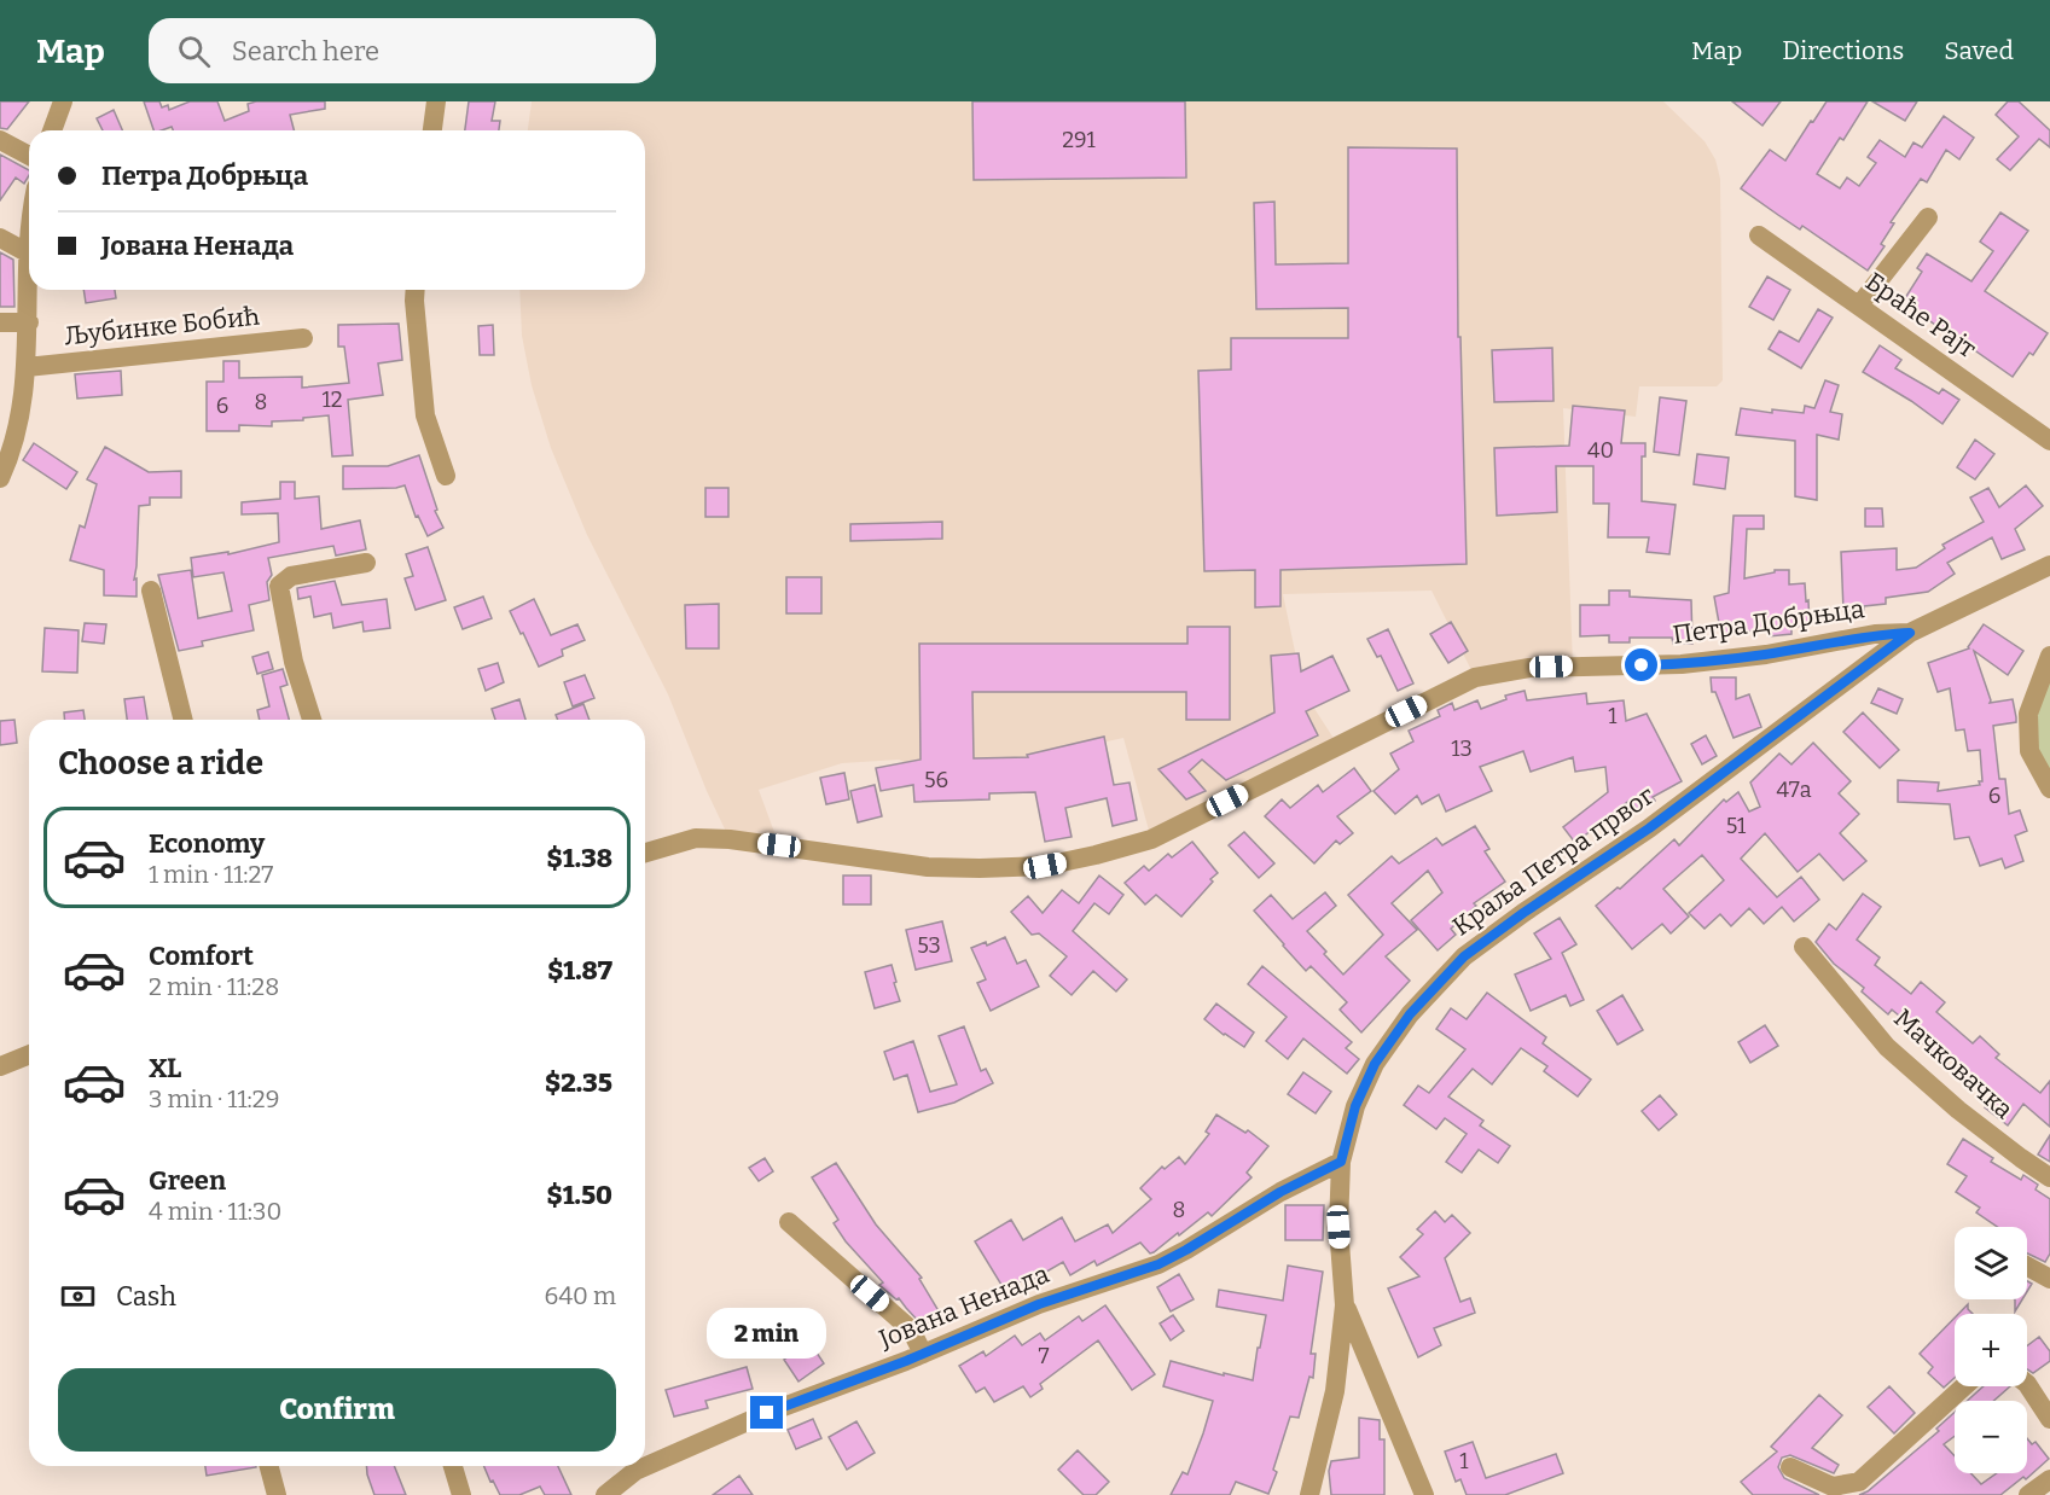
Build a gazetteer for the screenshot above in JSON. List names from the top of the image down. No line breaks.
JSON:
{"streets":{"street":["Браће Рајт","Љубинке Бобић","Петра Добрњца","Краља Петра првог","Мачковачка","Јована Ненада"]},"crossings":[["Петра Добрњца","Краља Петра првог"],["Краља Петра првог","Јована Ненада"]],"house_numbers":["291","12","8","6","40","1","13","56","47a","6","51","53","8","7","1"],"page":{"header":"Map","search":"Search here","nav":["Map","Directions","Saved"],"banner":["Петра Добрњца","Јована Ненада"],"heading":"Choose a ride","list":[{"name":"Economy","note":"1 min · 11:27","value":"$1.38"},{"name":"Comfort","note":"2 min · 11:28","value":"$1.87"},{"name":"XL","note":"3 min · 11:29","value":"$2.35"},{"name":"Green","note":"4 min · 11:30","value":"$1.50"}],"map_buttons":["+","−"],"pay":["Cash","640 m"],"bubble":"2 min","buttons":"Confirm"}}
